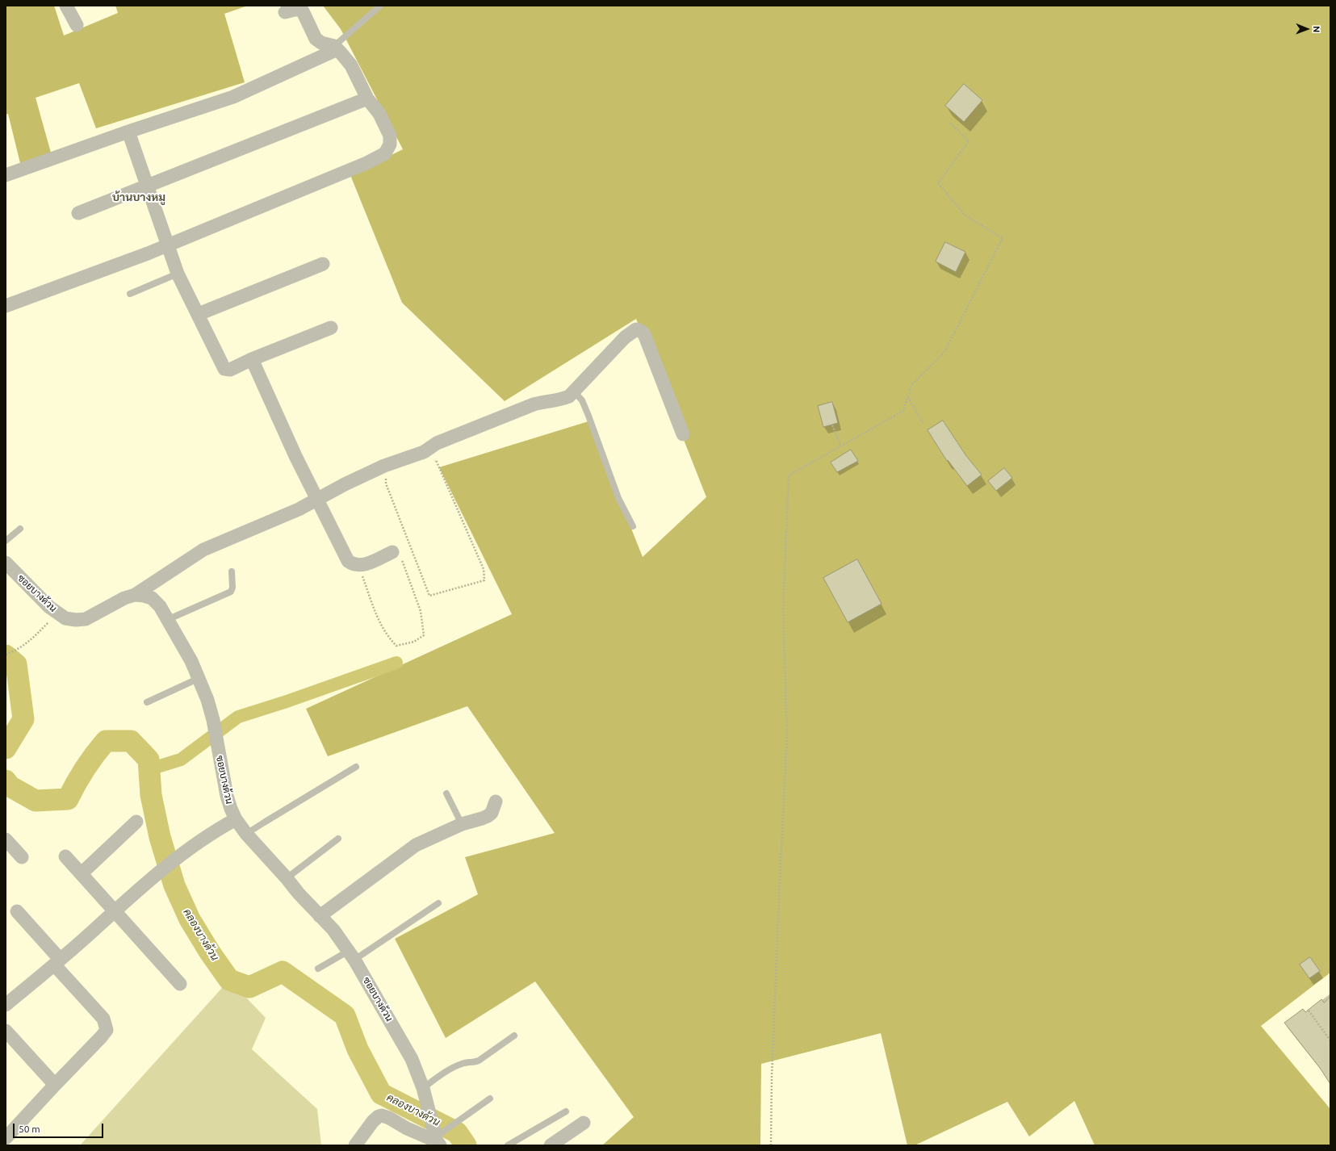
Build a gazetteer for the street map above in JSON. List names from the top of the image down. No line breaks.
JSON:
{"streets":{"street":["ซอยบางด้วน"]},"districts":["บ้านบางหมู"],"water":["คลองบางด้วน"],"scale_bar":"50 m","north":"right"}
